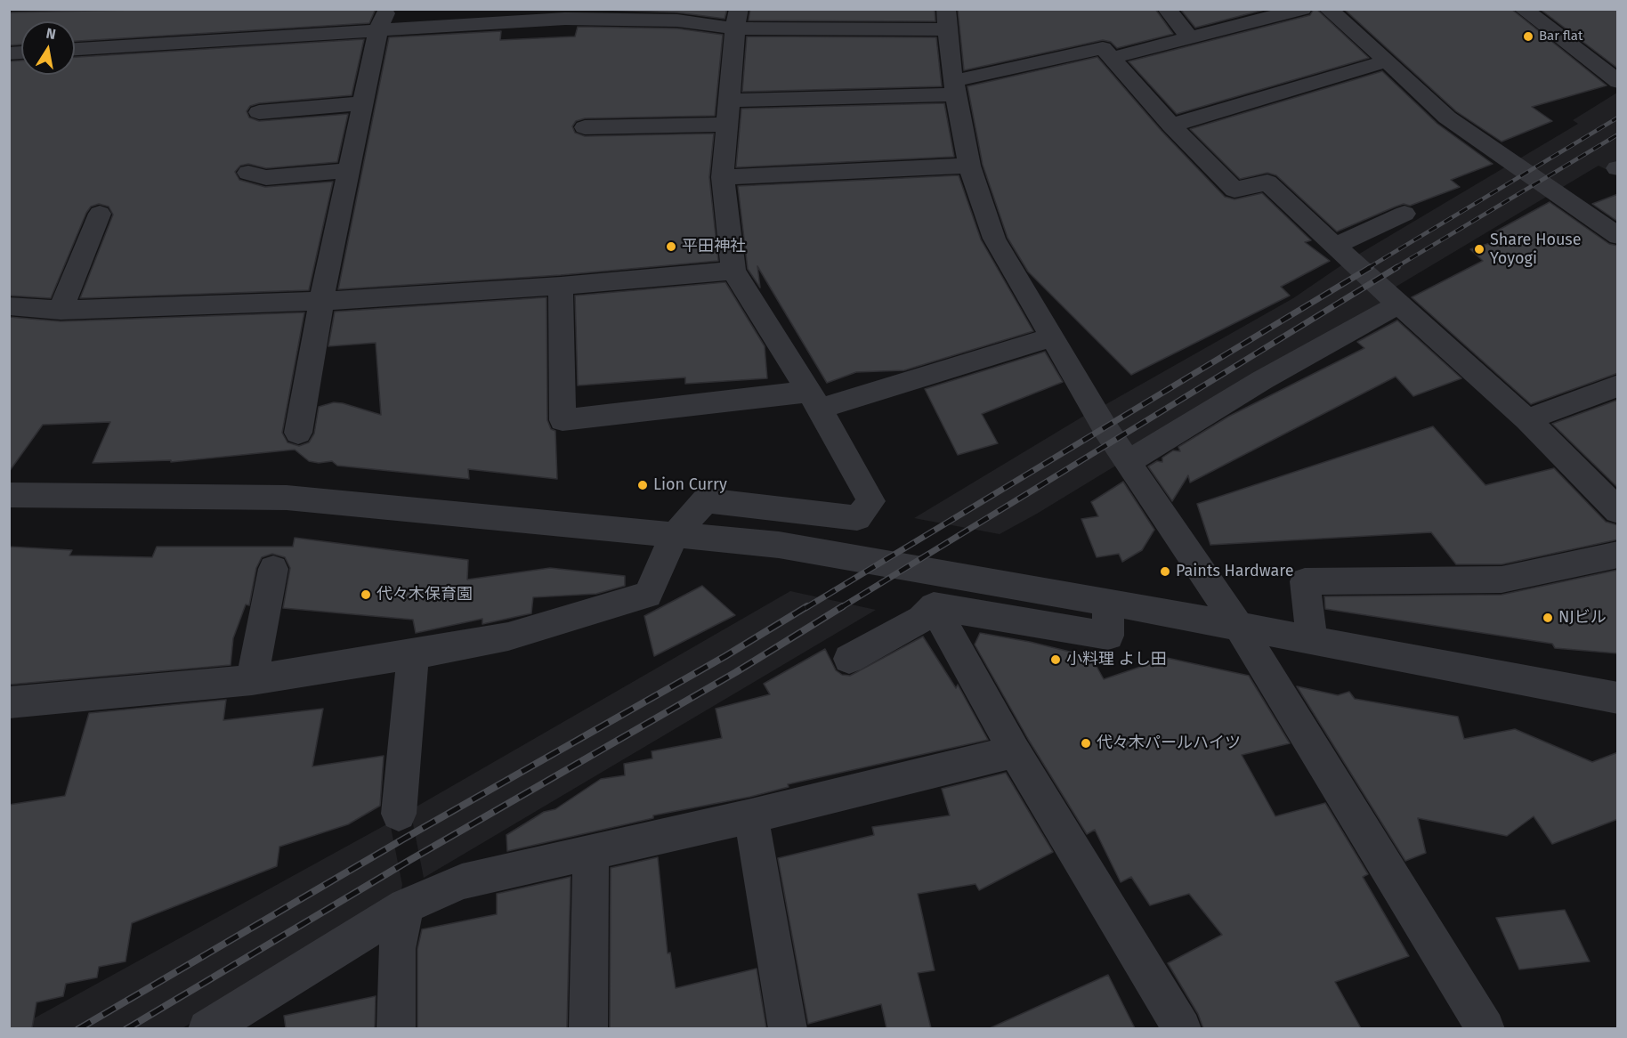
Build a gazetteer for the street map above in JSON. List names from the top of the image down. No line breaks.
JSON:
{"places":["Bar flat","平田神社","Share House Yoyogi","Lion Curry","Paints Hardware","代々木保育園","NJビル","小料理 よし田","代々木パールハイツ"],"north":"top"}
